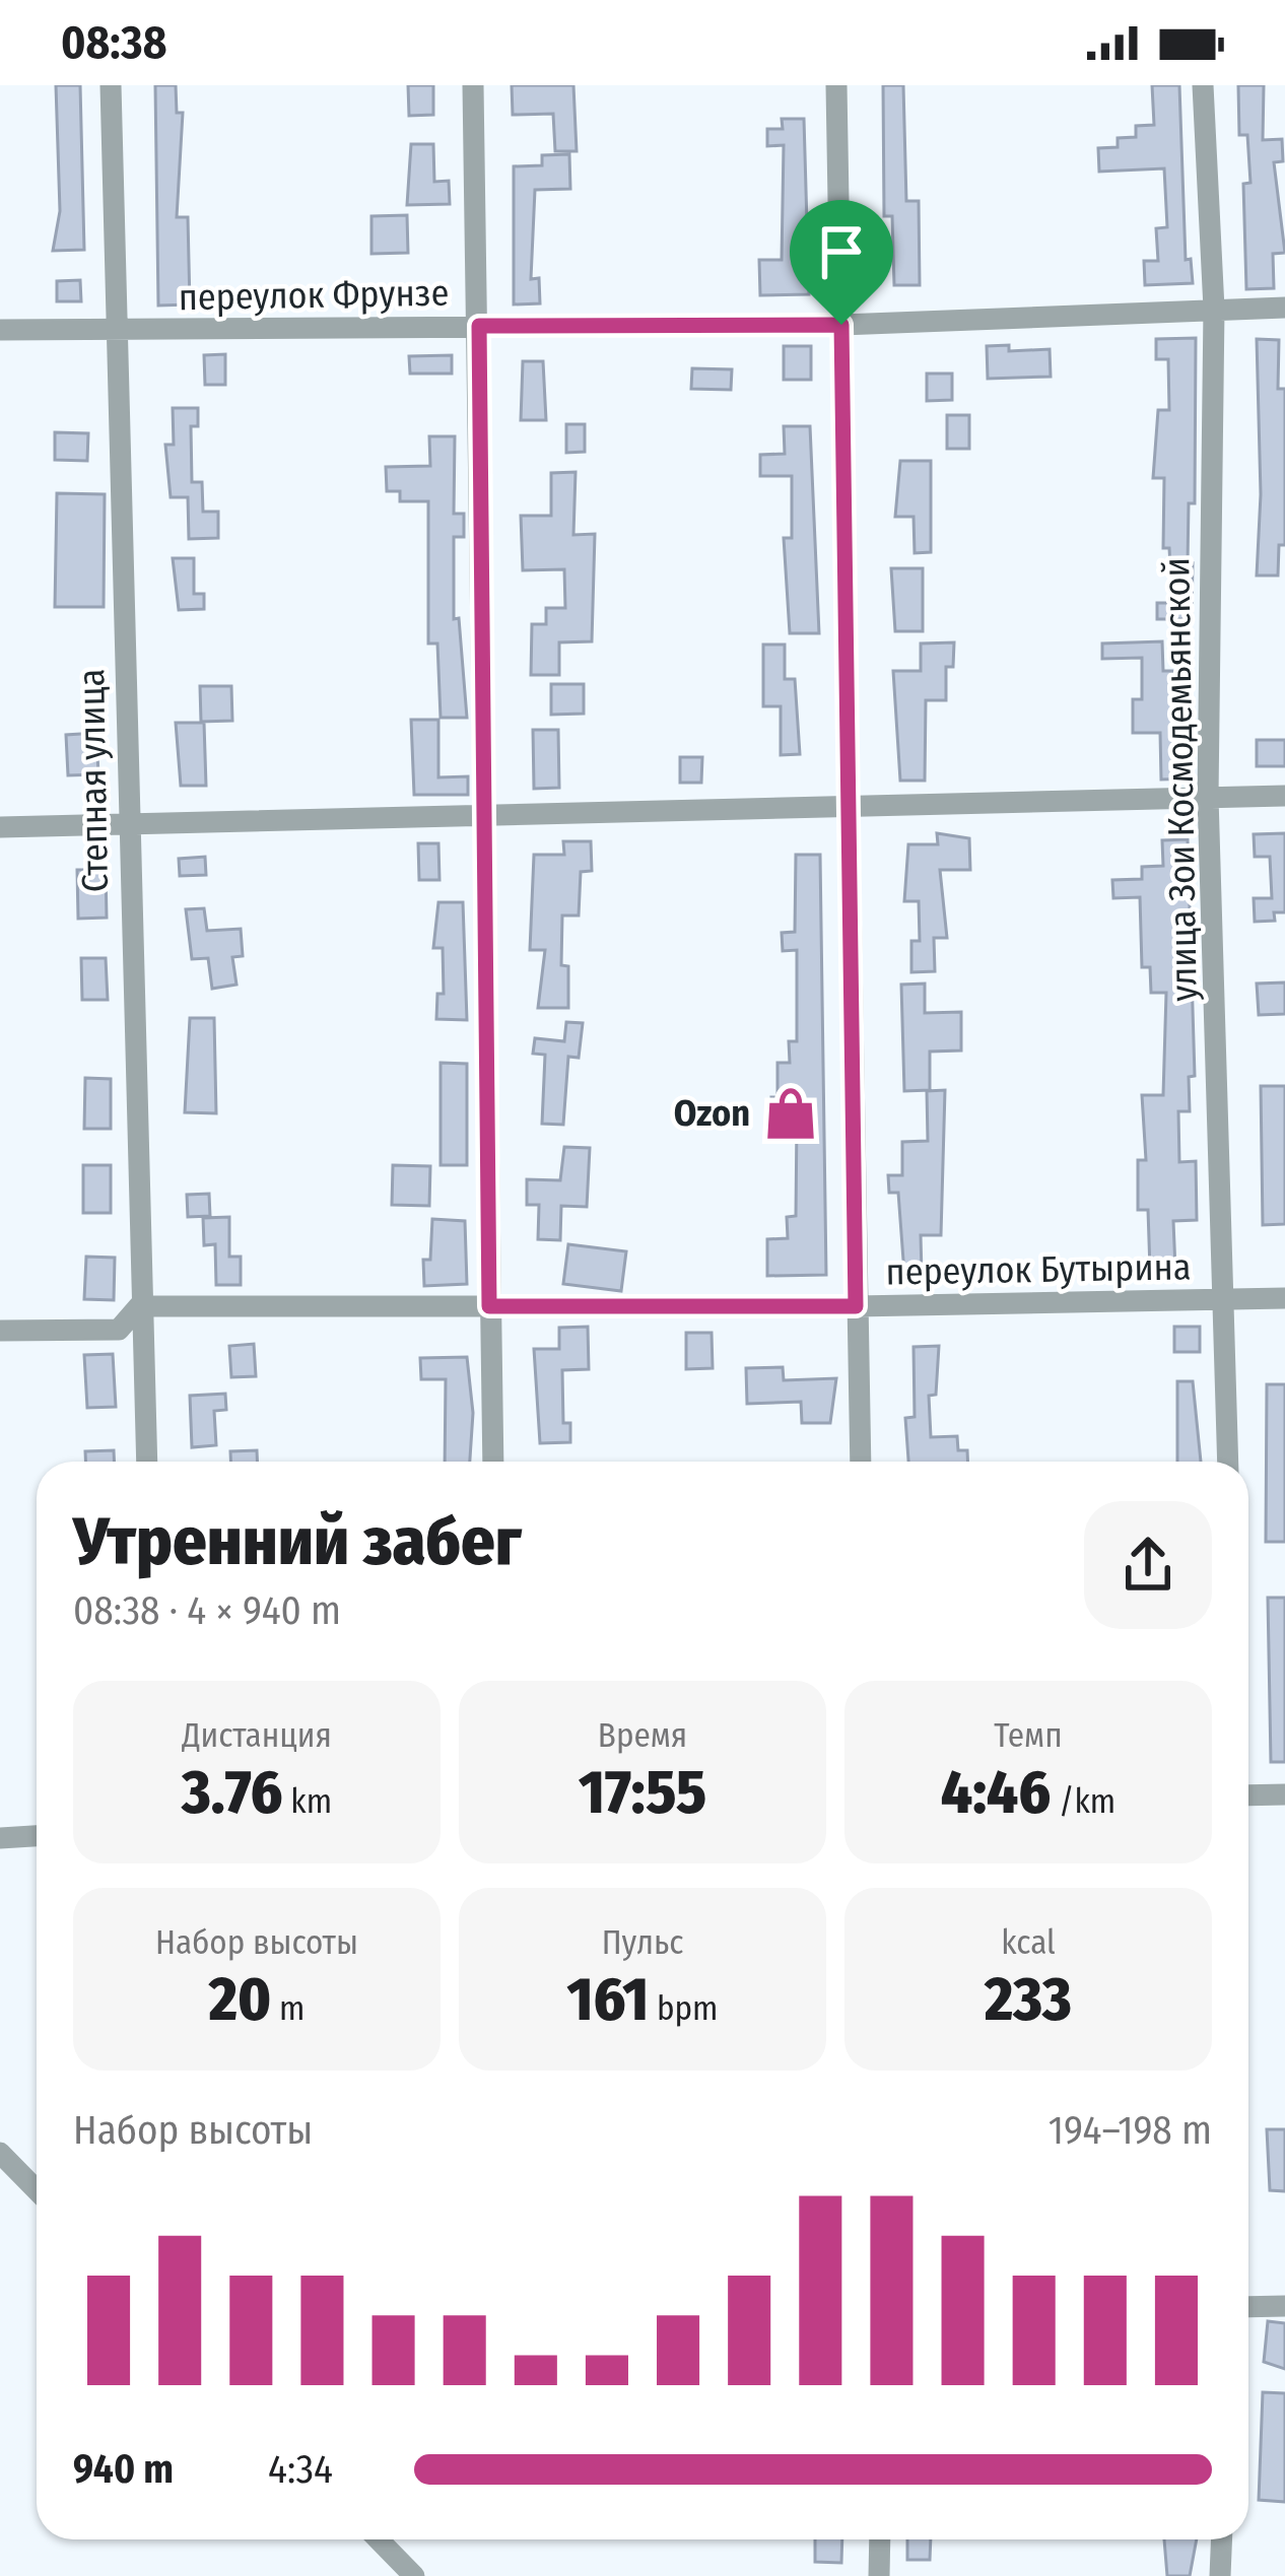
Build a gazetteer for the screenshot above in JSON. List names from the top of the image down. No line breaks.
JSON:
{"streets":{"street":["переулок Фрунзе","улица Зои Космодемьянской","Степная улица","переулок Бутырина"]},"crossings":[["переулок Фрунзе","улица Зои Космодемьянской"],["переулок Фрунзе","Степная улица"],["улица Зои Космодемьянской","переулок Бутырина"],["Степная улица","переулок Бутырина"]],"places":{"shop":["Ozon"]},"page":{"status":"08:38","heading":["Утренний забег","08:38 · 4 × 940 m"],"stats":[["Дистанция","3.76 km"],["Время","17:55"],["Темп","4:46 /km"],["Набор высоты","20 m"],["Пульс","161 bpm"],["kcal","233"]],"chart":["Набор высоты","194–198 m"],"list":[{"name":"940 m","note":"4:34"}]}}
